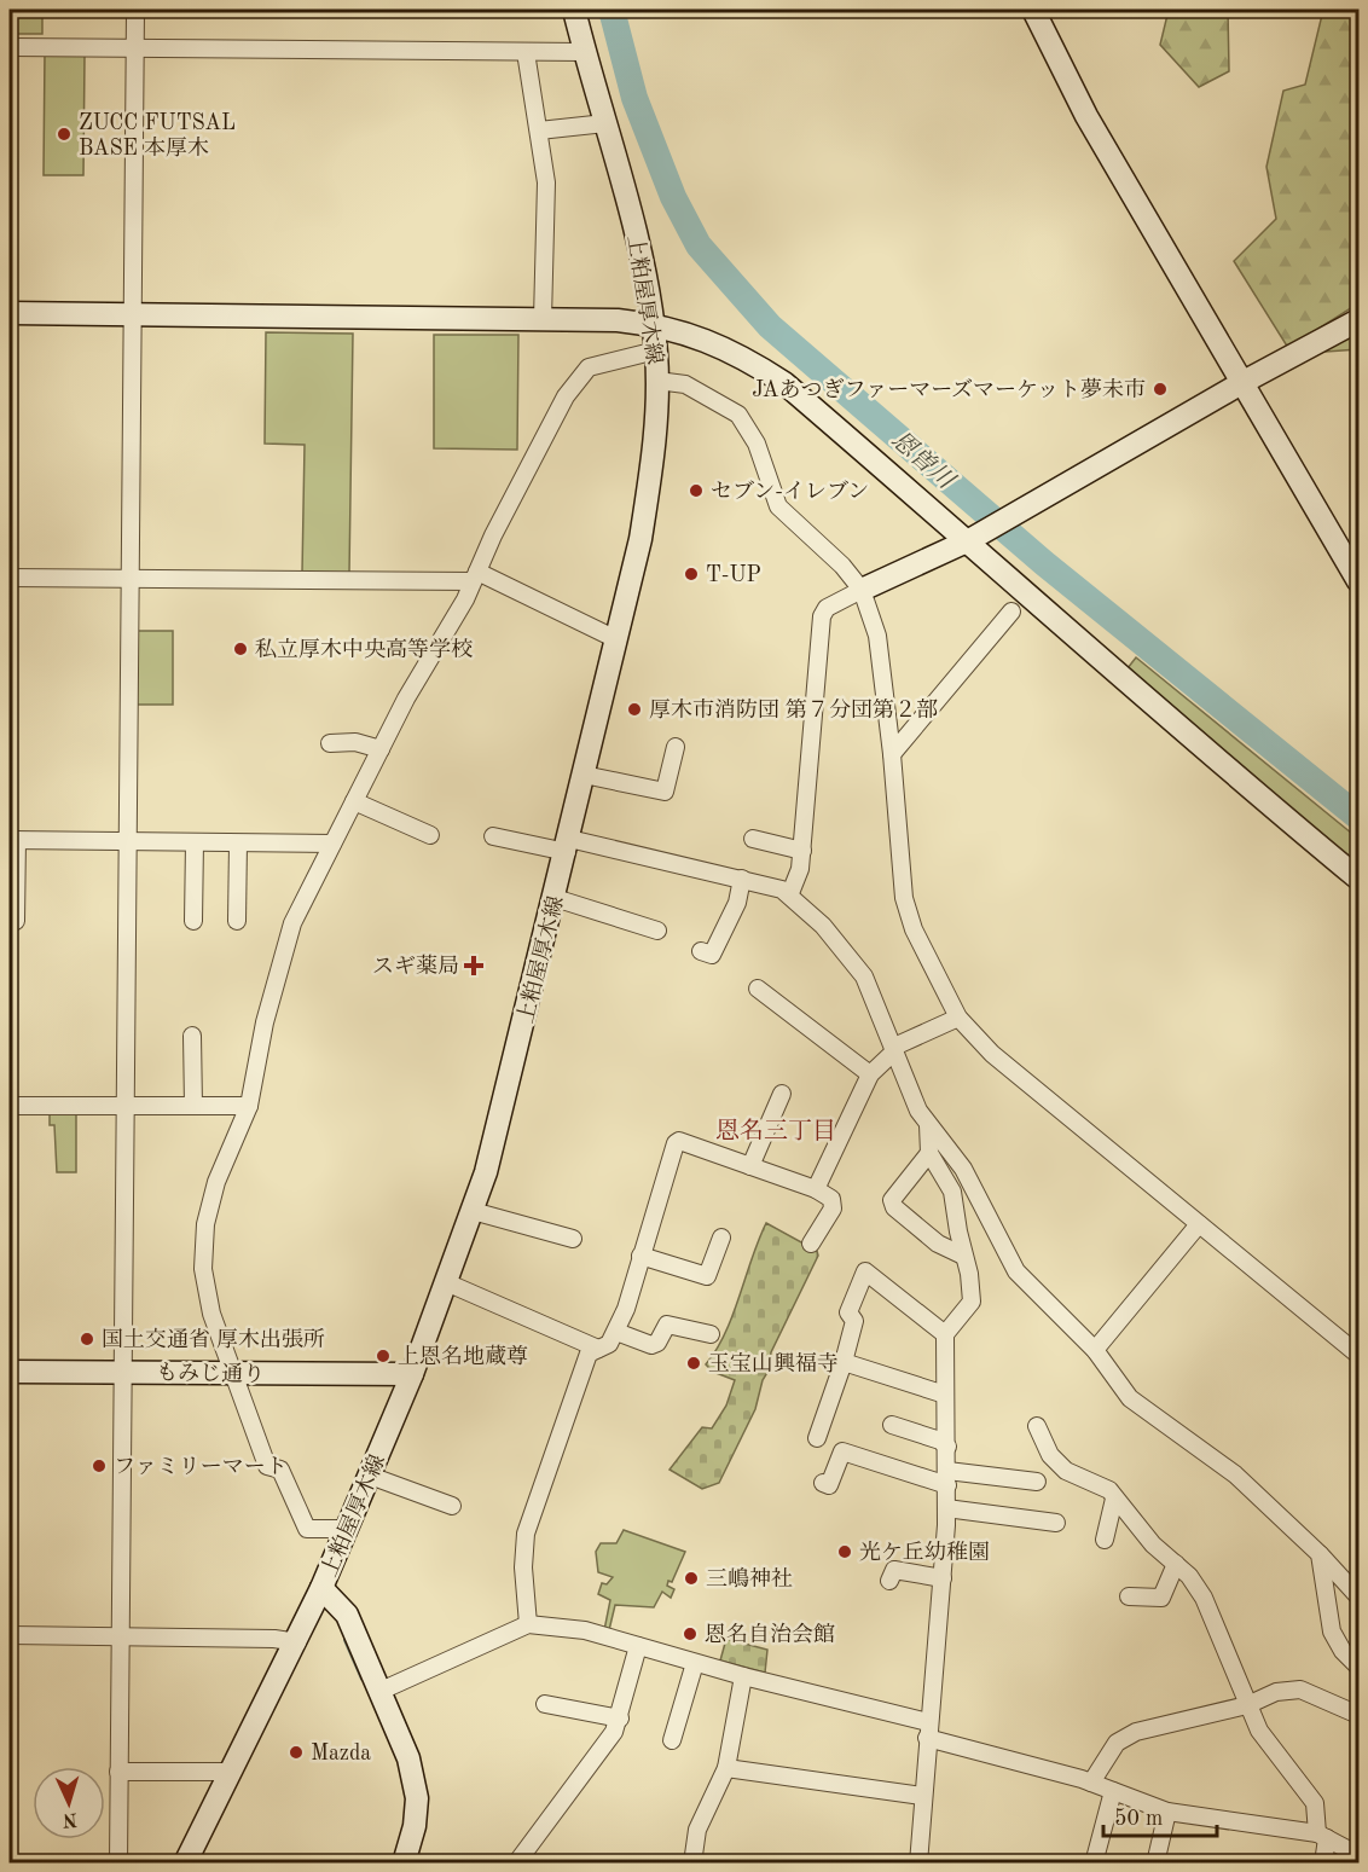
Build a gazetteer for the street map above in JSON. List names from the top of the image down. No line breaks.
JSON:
{"streets":{"street":["上粕屋厚木線","もみじ通り"]},"crossings":[["上粕屋厚木線","もみじ通り"]],"districts":["恩名三丁目"],"water":["恩曽川"],"places":{"other":["ZUCC FUTSAL BASE 本厚木","JAあつぎファーマーズマーケット夢未市","セブン-イレブン","T-UP","私立厚木中央高等学校","厚木市消防団 第７分団第２部","国土交通省 厚木出張所","上恩名地蔵尊","玉宝山興福寺","ファミリーマート","光ケ丘幼稚園","三嶋神社","恩名自治会館","Mazda"],"health":["スギ薬局"]},"scale_bar":"50 m","north":"bottom"}
